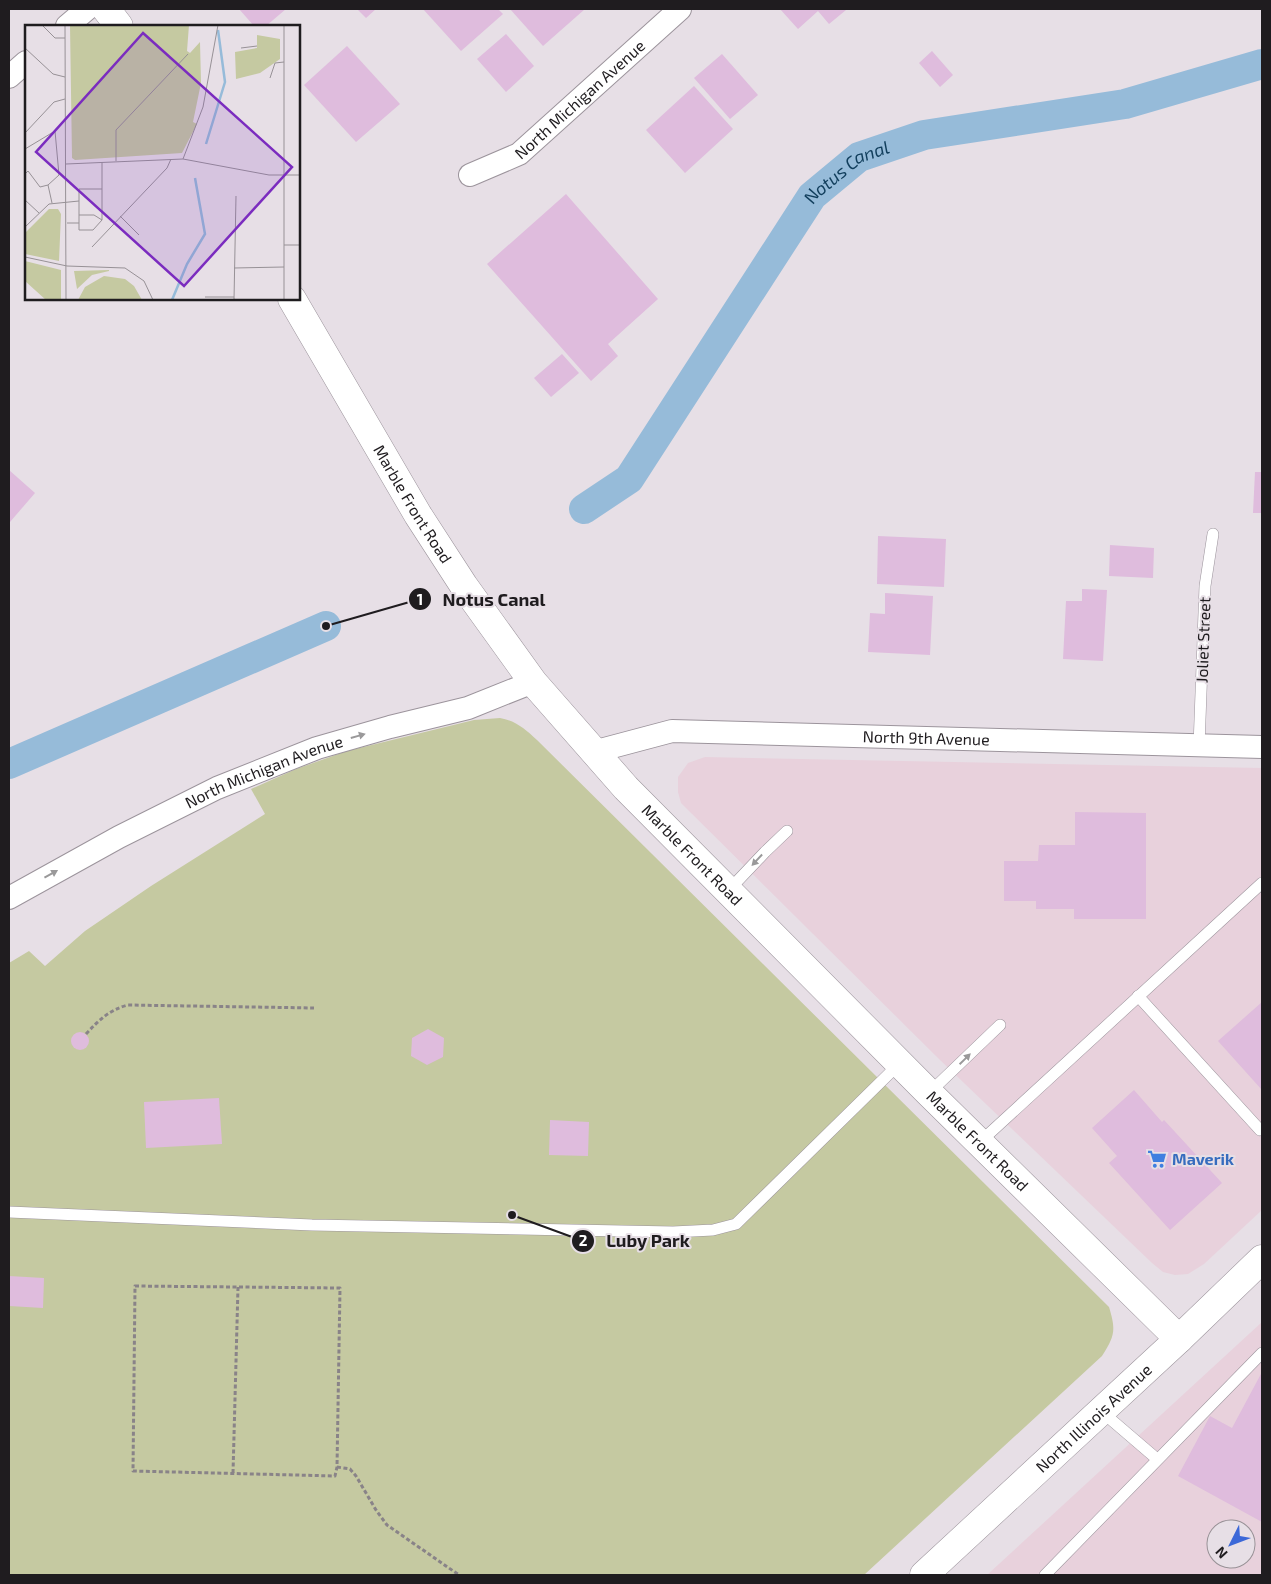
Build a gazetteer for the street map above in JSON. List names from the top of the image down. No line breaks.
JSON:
{"streets":{"street":["North Michigan Avenue","Marble Front Road","North 9th Avenue","North Illinois Avenue"],"lane":["Joliet Street"]},"crossings":[["North Michigan Avenue","Marble Front Road"],["Marble Front Road","North 9th Avenue"],["Marble Front Road","North Illinois Avenue"],["Joliet Street","North 9th Avenue"]],"one_way":["North Michigan Avenue"],"water":["Notus Canal"],"places":{"other":["Notus Canal","Luby Park"],"supermarket":["Maverik"]},"north":"bottom left"}
